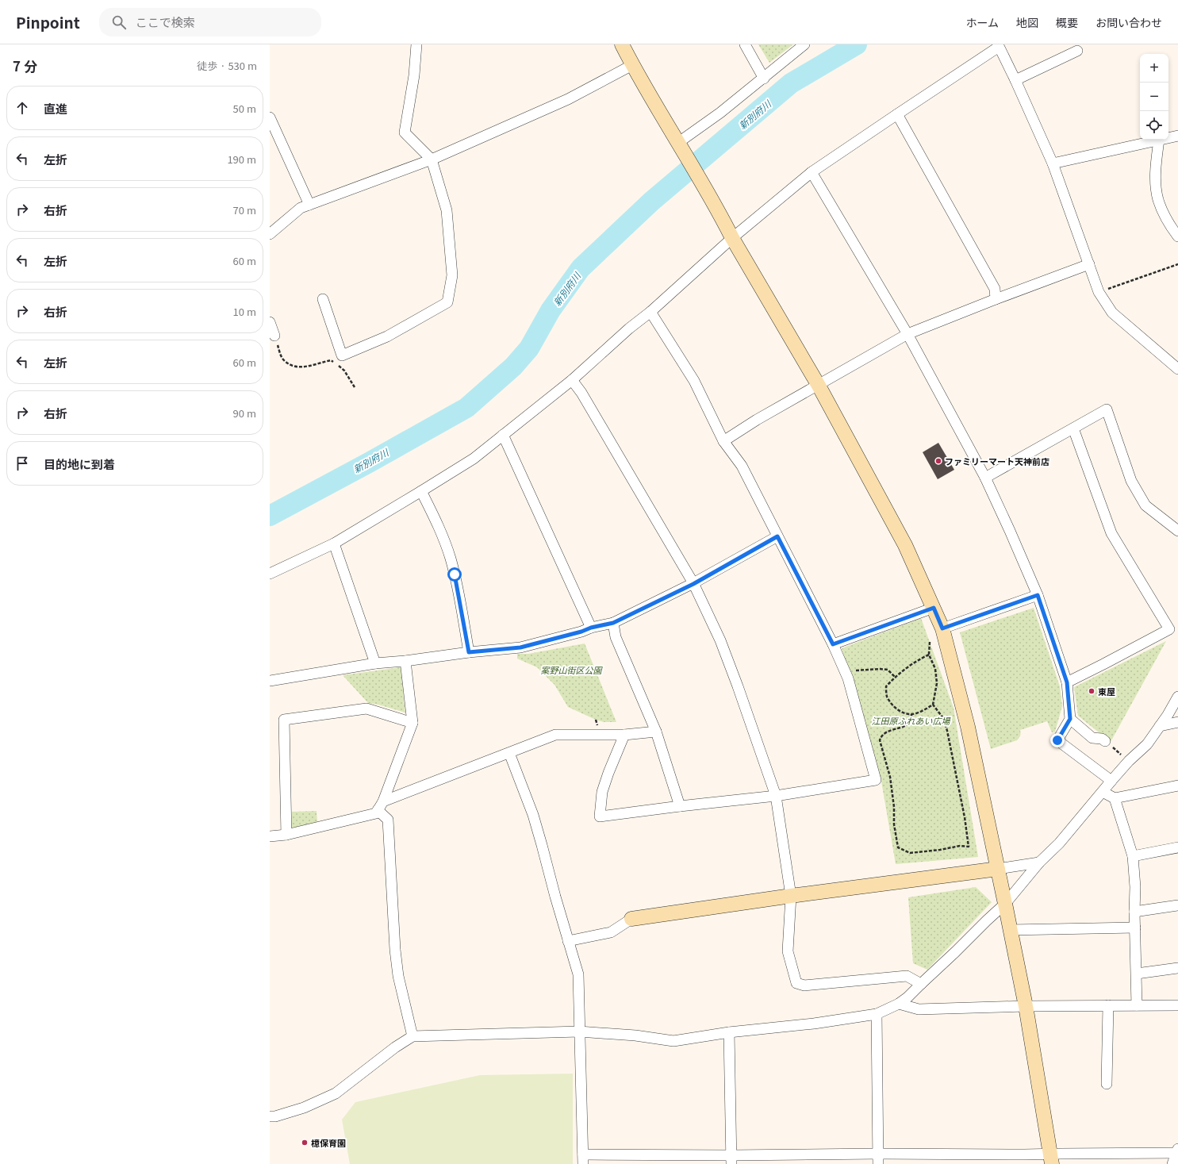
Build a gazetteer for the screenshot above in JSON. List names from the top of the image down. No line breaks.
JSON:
{"water":["新別府川"],"parks":["案野山街区公園","江田原ふれあい広場"],"places":["ファミリーマート天神前店","東屋","檍保育園"],"page":{"header":"Pinpoint","search":"ここで検索","nav":["ホーム","地図","概要","お問い合わせ"],"heading":["7 分","徒歩 · 530 m"],"map_buttons":["+","−"],"list":[["直進","50 m"],["左折","190 m"],["右折","70 m"],["左折","60 m"],["右折","10 m"],["左折","60 m"],["右折","90 m"],"目的地に到着"]}}
